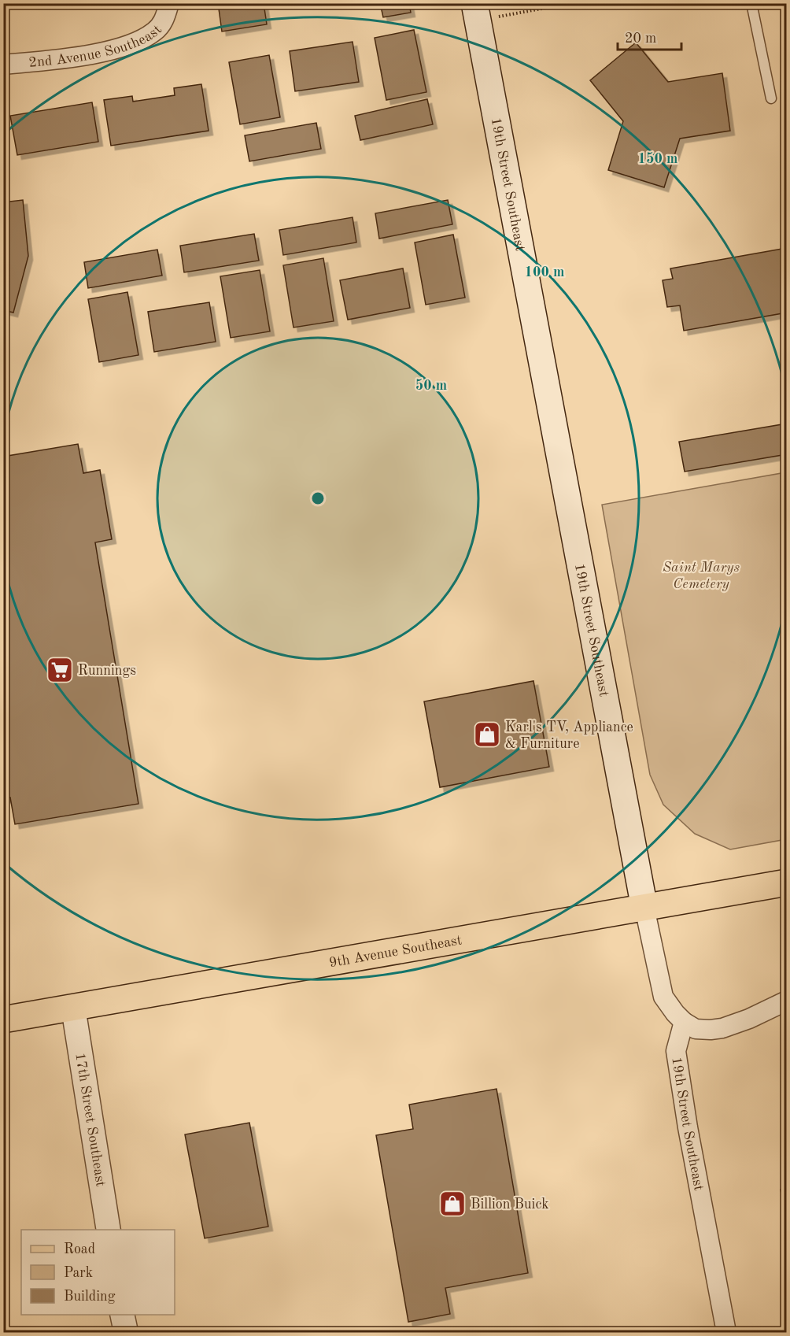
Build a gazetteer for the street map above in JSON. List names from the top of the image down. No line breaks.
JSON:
{"streets":{"main road":["19th Street Southeast","9th Avenue Southeast"],"street":["2nd Avenue Southeast","17th Street Southeast"]},"crossings":[["19th Street Southeast","9th Avenue Southeast"],["9th Avenue Southeast","17th Street Southeast"]],"parks":["Saint Marys Cemetery"],"places":{"supermarket":["Runnings"],"shop":["Karl's TV, Appliance & Furniture","Billion Buick"]},"legend":["Road","Park","Building"],"scale_bar":"20 m","rings":["150 m","100 m","50 m"]}
